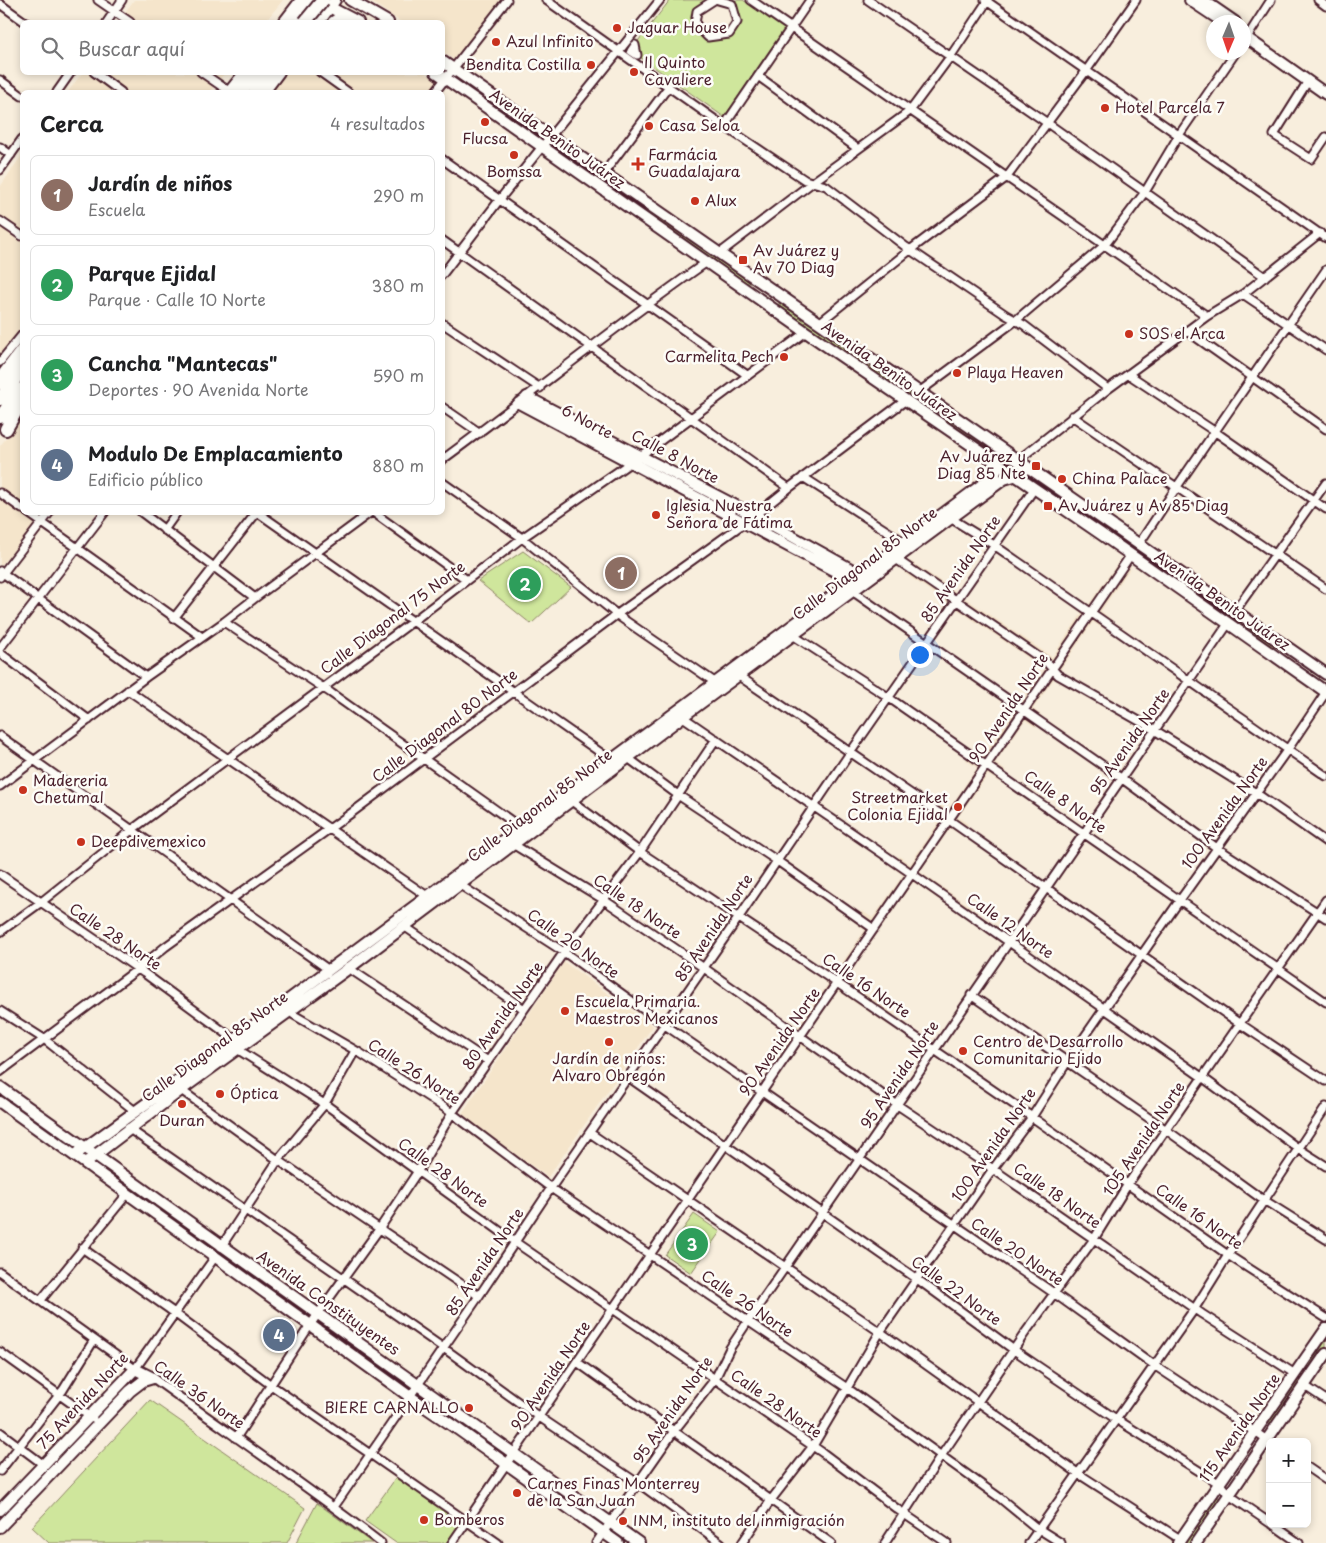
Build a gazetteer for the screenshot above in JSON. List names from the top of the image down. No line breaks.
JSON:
{"streets":{"main road":["Avenida Benito Juárez","6 Norte","Calle 8 Norte","Calle Diagonal 85 Norte","Avenida Constituyentes","Calle 36 Norte","75 Avenida Norte","115 Avenida Norte"],"street":["85 Avenida Norte","Calle Diagonal 75 Norte","90 Avenida Norte","Calle Diagonal 80 Norte","95 Avenida Norte","100 Avenida Norte","Calle 18 Norte","Calle 12 Norte","Calle 28 Norte","Calle 20 Norte","Calle 16 Norte","80 Avenida Norte","Calle 26 Norte","105 Avenida Norte","Calle 22 Norte"]},"crossings":[["Avenida Benito Juárez","Calle Diagonal 85 Norte"],["Avenida Benito Juárez","85 Avenida Norte"],["Avenida Benito Juárez","Calle Diagonal 75 Norte"],["Avenida Benito Juárez","90 Avenida Norte"],["Avenida Benito Juárez","Calle Diagonal 80 Norte"],["Avenida Benito Juárez","95 Avenida Norte"],["Avenida Benito Juárez","100 Avenida Norte"],["6 Norte","Calle 8 Norte"],["6 Norte","Calle Diagonal 85 Norte"],["6 Norte","Calle Diagonal 75 Norte"],["6 Norte","Calle Diagonal 80 Norte"],["Calle 8 Norte","Calle Diagonal 85 Norte"],["Calle 8 Norte","85 Avenida Norte"],["Calle 8 Norte","Calle Diagonal 75 Norte"],["Calle 8 Norte","90 Avenida Norte"],["Calle 8 Norte","Calle Diagonal 80 Norte"],["Calle 8 Norte","95 Avenida Norte"],["Calle 8 Norte","100 Avenida Norte"],["Calle 8 Norte","105 Avenida Norte"],["Calle Diagonal 85 Norte","Calle 18 Norte"],["Calle Diagonal 85 Norte","Calle 12 Norte"],["Calle Diagonal 85 Norte","Calle 28 Norte"],["Calle Diagonal 85 Norte","Calle 20 Norte"],["Calle Diagonal 85 Norte","Calle 16 Norte"],["Calle Diagonal 85 Norte","Calle 26 Norte"],["Calle Diagonal 85 Norte","Avenida Constituyentes"],["85 Avenida Norte","Calle 18 Norte"],["85 Avenida Norte","Calle 12 Norte"],["85 Avenida Norte","Calle 28 Norte"],["85 Avenida Norte","Calle 20 Norte"],["85 Avenida Norte","Calle 16 Norte"],["85 Avenida Norte","Calle 26 Norte"],["85 Avenida Norte","Calle 22 Norte"],["85 Avenida Norte","Avenida Constituyentes"],["85 Avenida Norte","Calle 36 Norte"],["Calle Diagonal 75 Norte","Calle 28 Norte"],["90 Avenida Norte","Calle 18 Norte"],["90 Avenida Norte","Calle 12 Norte"],["90 Avenida Norte","Calle 28 Norte"],["90 Avenida Norte","Calle 20 Norte"],["90 Avenida Norte","Calle 16 Norte"],["90 Avenida Norte","Calle 26 Norte"],["90 Avenida Norte","Calle 22 Norte"],["90 Avenida Norte","Avenida Constituyentes"],["Calle Diagonal 80 Norte","Calle 28 Norte"],["95 Avenida Norte","Calle 18 Norte"],["95 Avenida Norte","Calle 12 Norte"],["95 Avenida Norte","Calle 28 Norte"],["95 Avenida Norte","Calle 20 Norte"],["95 Avenida Norte","Calle 16 Norte"],["95 Avenida Norte","Calle 26 Norte"],["95 Avenida Norte","Calle 22 Norte"],["95 Avenida Norte","Avenida Constituyentes"],["100 Avenida Norte","Calle 18 Norte"],["100 Avenida Norte","Calle 12 Norte"],["100 Avenida Norte","Calle 28 Norte"],["100 Avenida Norte","Calle 20 Norte"],["100 Avenida Norte","Calle 16 Norte"],["100 Avenida Norte","Calle 26 Norte"],["100 Avenida Norte","Calle 22 Norte"],["Calle 18 Norte","80 Avenida Norte"],["Calle 18 Norte","105 Avenida Norte"],["Calle 18 Norte","115 Avenida Norte"],["Calle 12 Norte","80 Avenida Norte"],["Calle 12 Norte","105 Avenida Norte"],["Calle 28 Norte","80 Avenida Norte"],["Calle 28 Norte","105 Avenida Norte"],["Calle 20 Norte","80 Avenida Norte"],["Calle 20 Norte","105 Avenida Norte"],["Calle 20 Norte","115 Avenida Norte"],["Calle 16 Norte","80 Avenida Norte"],["Calle 16 Norte","105 Avenida Norte"],["80 Avenida Norte","Calle 26 Norte"],["80 Avenida Norte","Avenida Constituyentes"],["80 Avenida Norte","Calle 36 Norte"],["Calle 26 Norte","105 Avenida Norte"],["105 Avenida Norte","Calle 22 Norte"],["Calle 22 Norte","115 Avenida Norte"],["Avenida Constituyentes","75 Avenida Norte"],["Calle 36 Norte","75 Avenida Norte"]],"places":{"other":["Jaguar House","Azul Infinito","Bendita Costilla","Il Quinto Cavaliere","Hotel Parcela 7","Flucsa","Casa Seloa","Bomssa","Alux","SOS el Arca","Carmelita Pech","Playa Heaven","China Palace","Iglesia Nuestra Señora de Fátima","Madereria Chetumal","Streetmarket Colonia Ejidal","Deepdivemexico","Escuela Primaria. Maestros Mexicanos","Jardín de niños: Alvaro Obregón","Centro de Desarrollo Comunitario Ejido","Óptica","Duran","BIERE CARNALLO","Carnes Finas Monterrey de la San Juan","Bomberos","INM, instituto del inmigración"],"health":["Farmácia Guadalajara"],"transit":["Av Juárez y Av 70 Diag","Av Juárez y Diag 85 Nte","Av Juárez y Av 85 Diag"]},"north":"bottom","page":{"search":"Buscar aquí","heading":["Cerca","4 resultados"],"list":[{"mark":"1","name":"Jardín de niños","note":"Escuela","value":"290 m"},{"mark":"2","name":"Parque Ejidal","note":"Parque · Calle 10 Norte","value":"380 m"},{"mark":"3","name":"Cancha \"Mantecas\"","note":"Deportes · 90 Avenida Norte","value":"590 m"},{"mark":"4","name":"Modulo De Emplacamiento","note":"Edificio público","value":"880 m"}],"pins":["1","2","3","4"],"map_buttons":["+","−"]}}
